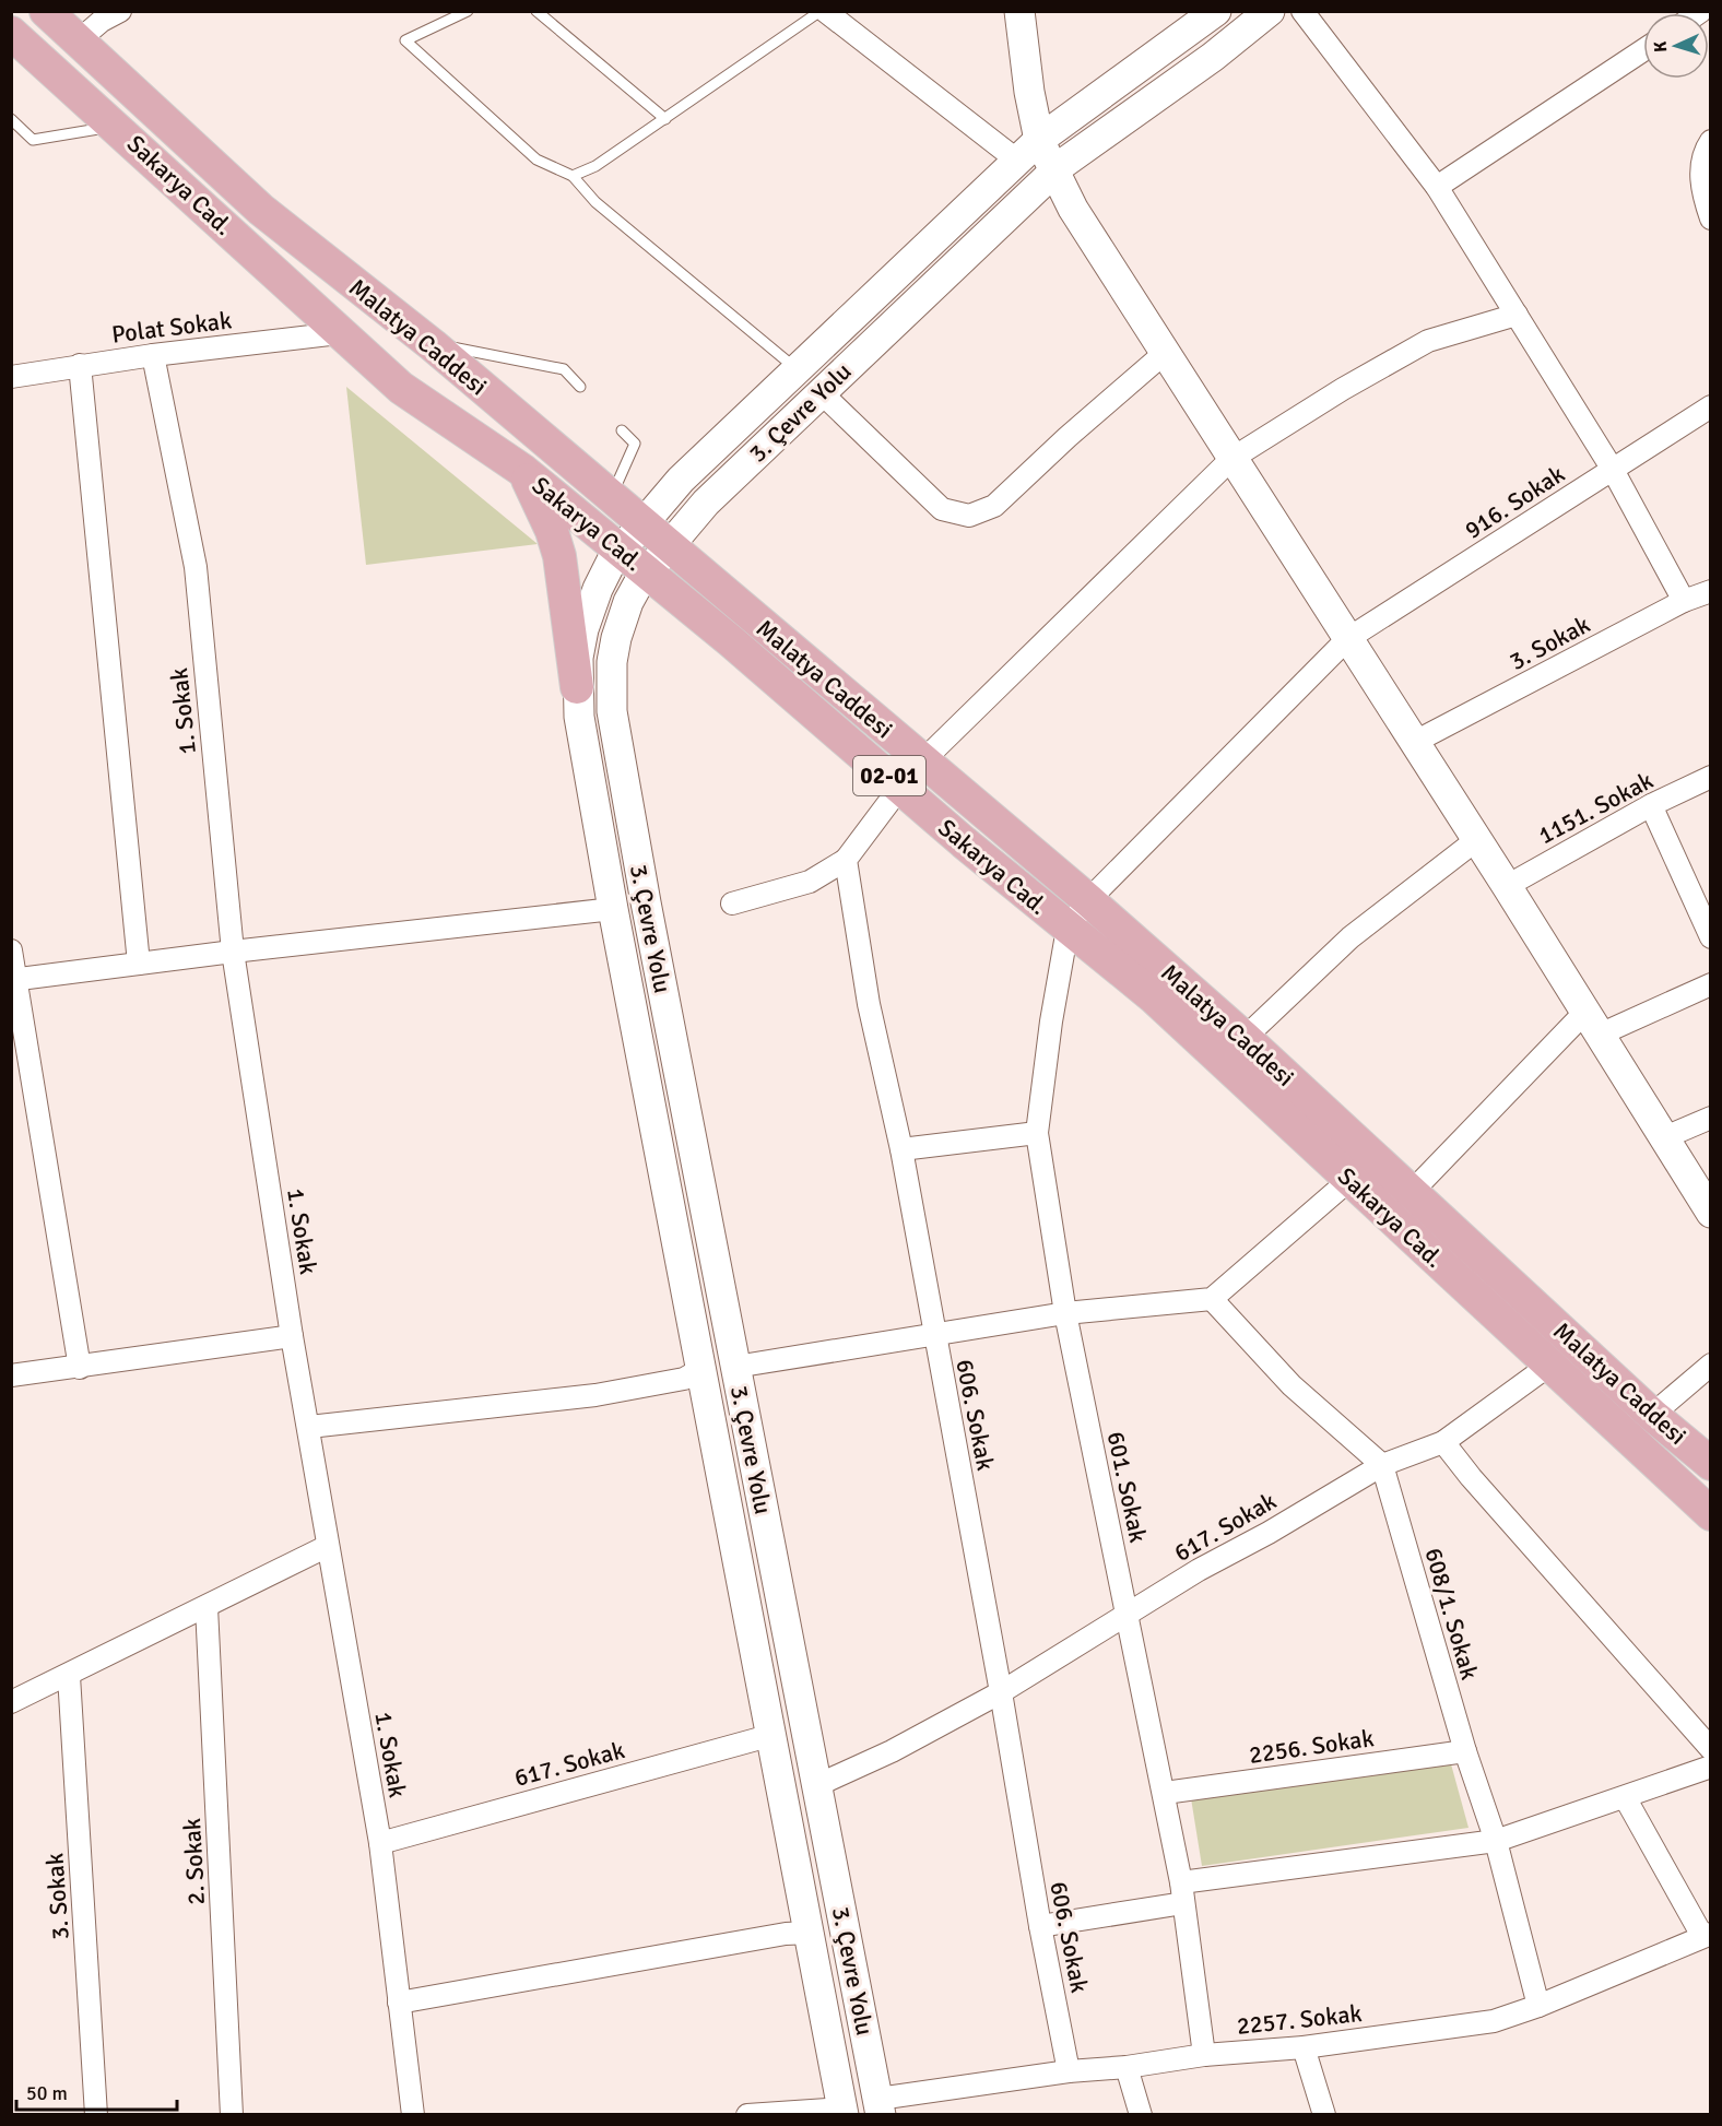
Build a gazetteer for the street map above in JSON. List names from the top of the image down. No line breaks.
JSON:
{"streets":{"main road":["Sakarya Cad.","Malatya Caddesi","3. Çevre Yolu","02-01"],"street":["Polat Sokak","916. Sokak","3. Sokak","1. Sokak","1151. Sokak","606. Sokak","601. Sokak","617. Sokak","608/1. Sokak","2256. Sokak","2. Sokak","2257. Sokak"]},"crossings":[["Sakarya Cad.","Polat Sokak"],["Sakarya Cad.","3. Çevre Yolu"],["Sakarya Cad.","916. Sokak"],["Sakarya Cad.","601. Sokak"],["Sakarya Cad.","617. Sokak"],["Polat Sokak","1. Sokak"],["Malatya Caddesi","3. Çevre Yolu"],["Malatya Caddesi","916. Sokak"],["3. Çevre Yolu","617. Sokak"],["3. Çevre Yolu","2257. Sokak"],["916. Sokak","601. Sokak"],["1. Sokak","617. Sokak"],["606. Sokak","617. Sokak"],["606. Sokak","2257. Sokak"],["601. Sokak","617. Sokak"],["601. Sokak","2256. Sokak"],["601. Sokak","2257. Sokak"],["617. Sokak","608/1. Sokak"],["608/1. Sokak","2256. Sokak"],["608/1. Sokak","2257. Sokak"]],"scale_bar":"50 m","north":"left"}
